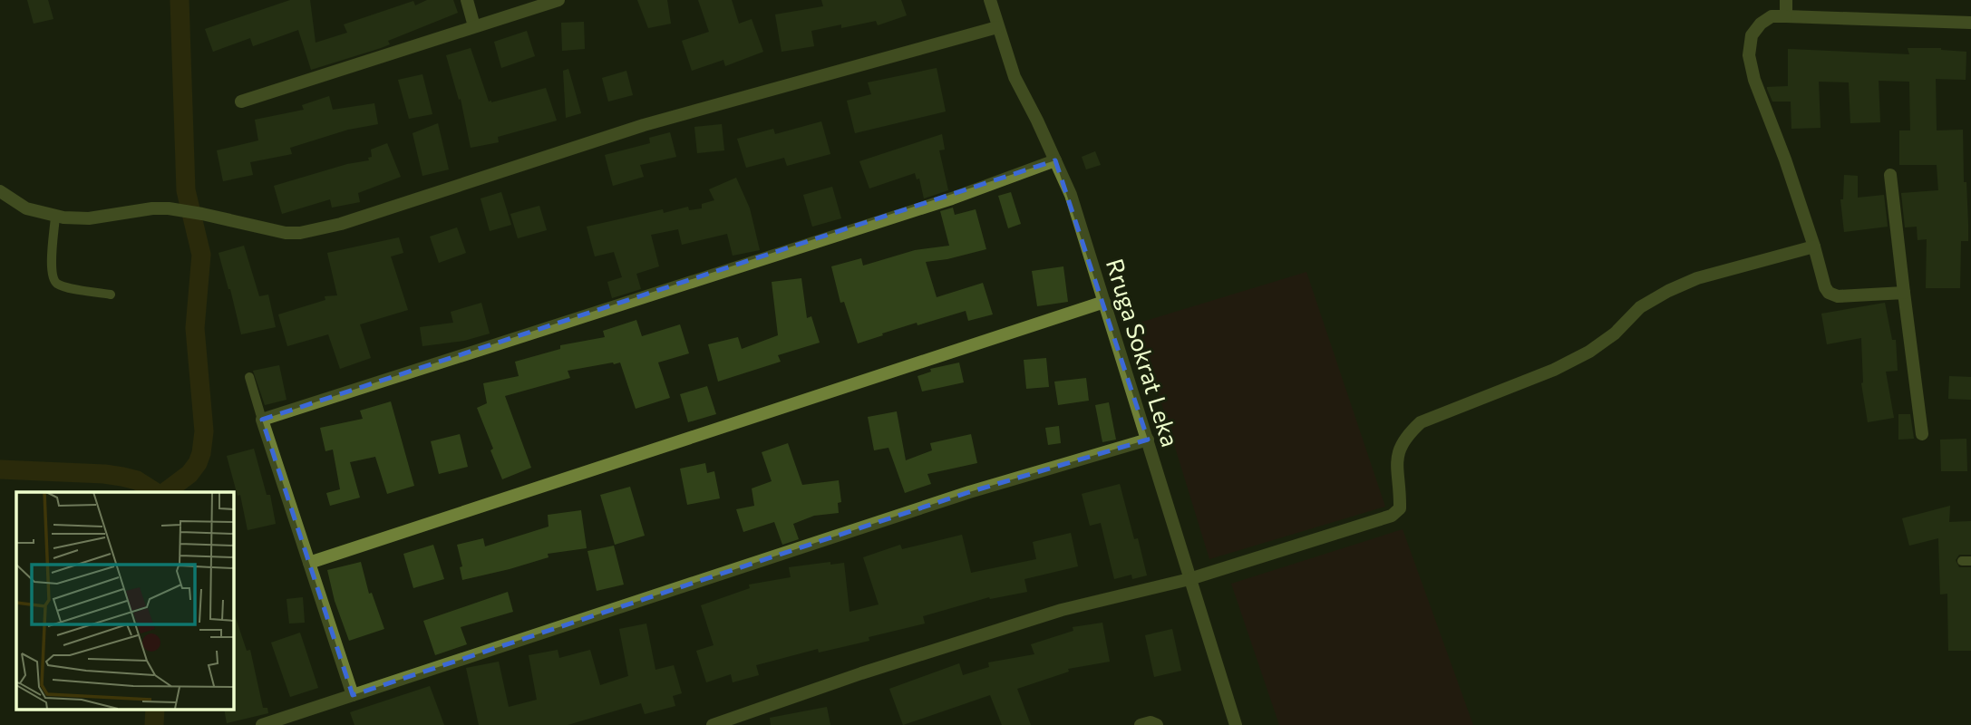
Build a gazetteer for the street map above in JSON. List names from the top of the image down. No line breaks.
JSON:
{"streets":{"street":["Rruga Sokrat Leka"]}}
